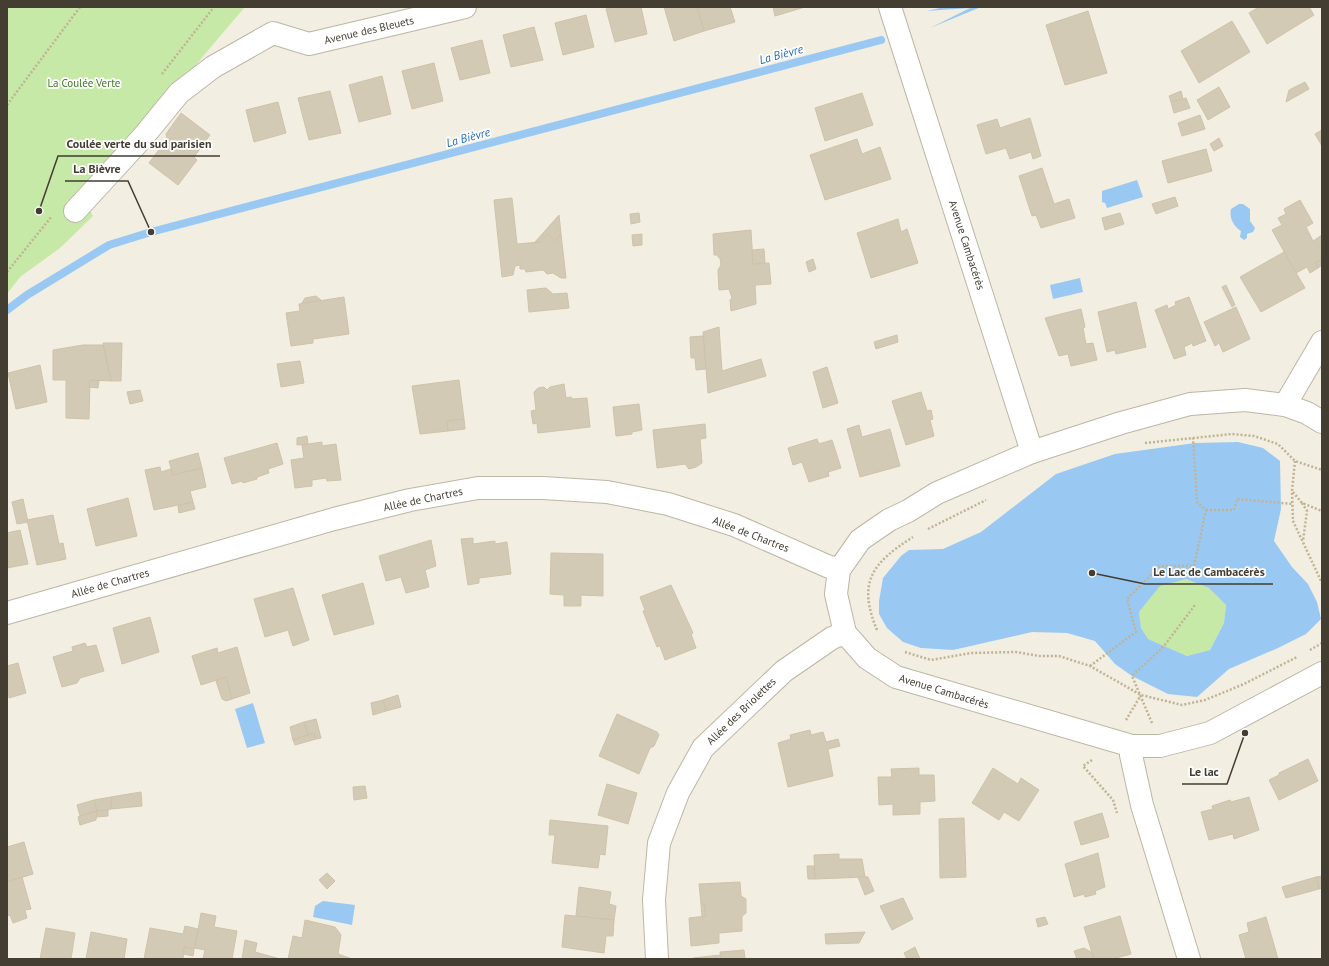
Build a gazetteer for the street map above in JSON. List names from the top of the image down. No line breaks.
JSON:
{"streets":{"street":["Avenue des Bleuets","Avenue Cambacérès","Allée de Chartres","Allée des Briolettes"]},"crossings":[["Avenue Cambacérès","Allée de Chartres"],["Avenue Cambacérès","Allée des Briolettes"]],"water":["La Bièvre"],"parks":["La Coulée Verte"],"places":["Coulée verte du sud parisien","La Bièvre","Le Lac de Cambacérès","Le lac"]}
